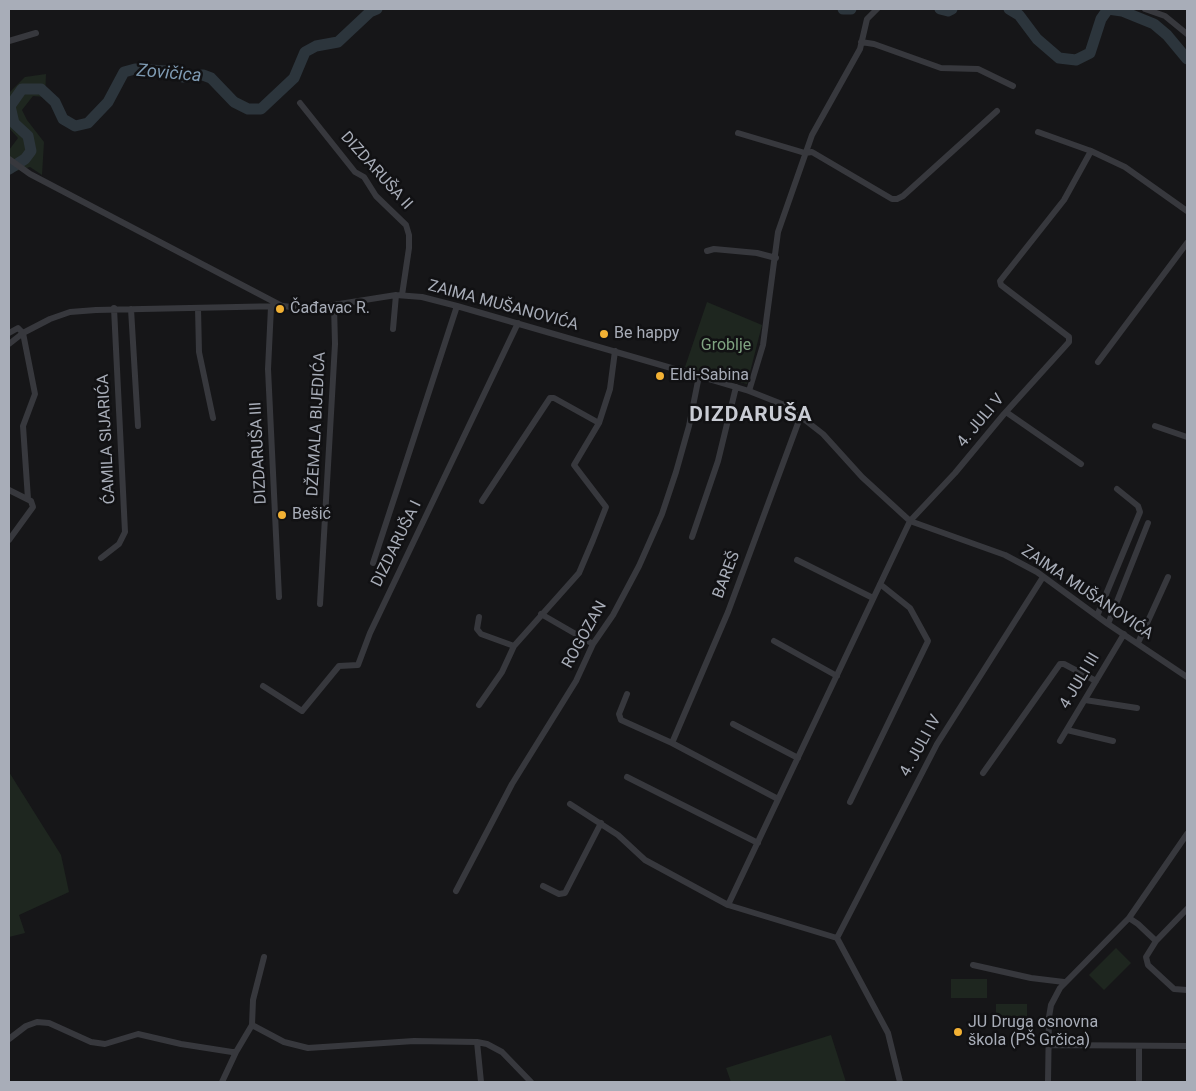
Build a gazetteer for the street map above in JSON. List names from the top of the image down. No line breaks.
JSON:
{"streets":{"street":["DIZDARUŠA II","ZAIMA MUŠANOVIĆA","4. JULI V","DŽEMALA BIJEDIĆA","ĆAMILA SIJARIĆA","DIZDARUŠA III","DIZDARUŠA I","BAREŠ","ROGOZAN","4 JULI III","4. JULI IV"]},"crossings":[["DIZDARUŠA II","ZAIMA MUŠANOVIĆA"],["ZAIMA MUŠANOVIĆA","4. JULI V"],["ZAIMA MUŠANOVIĆA","DŽEMALA BIJEDIĆA"],["ZAIMA MUŠANOVIĆA","DIZDARUŠA I"],["ZAIMA MUŠANOVIĆA","BAREŠ"],["ZAIMA MUŠANOVIĆA","ROGOZAN"],["ZAIMA MUŠANOVIĆA","4 JULI III"],["ZAIMA MUŠANOVIĆA","4. JULI IV"]],"districts":["DIZDARUŠA"],"water":["Zovičica"],"parks":["Groblje"],"places":["Čađavac R.","Be happy","Eldi-Sabina","Bešić","JU Druga osnovna škola (PŠ Grčica)"]}
